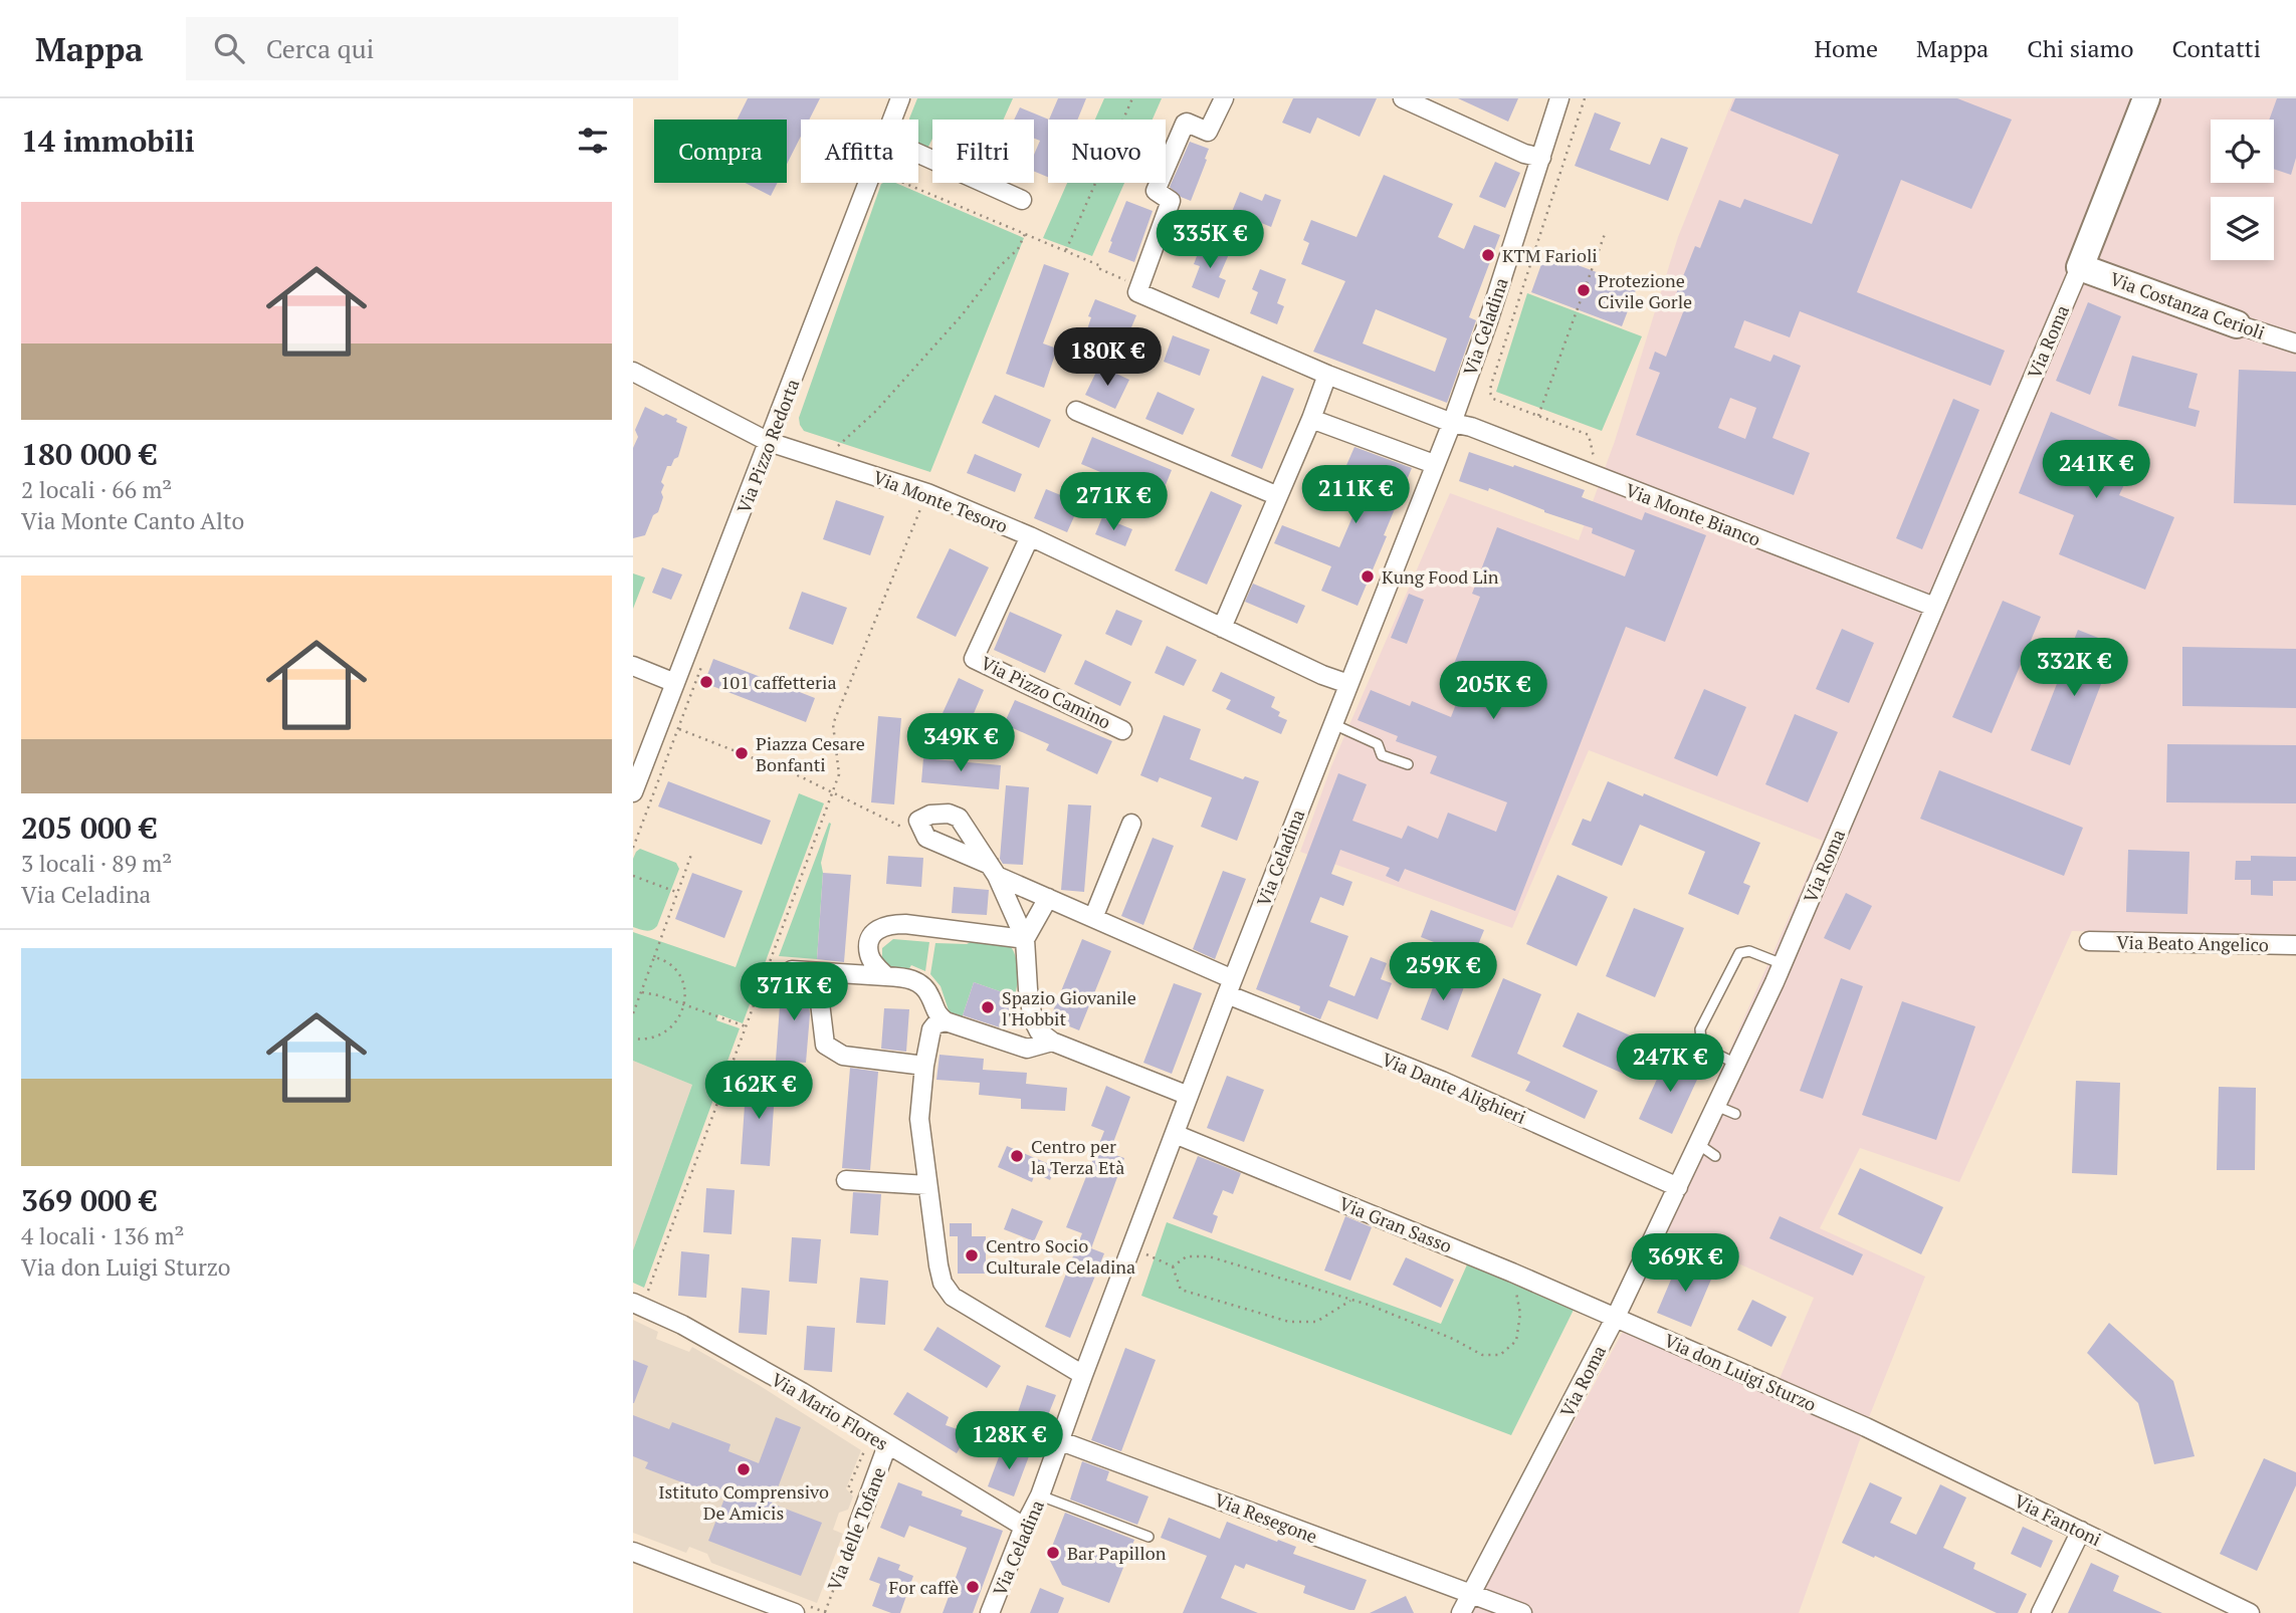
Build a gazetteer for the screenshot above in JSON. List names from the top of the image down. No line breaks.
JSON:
{"streets":{"street":["Via Costanza Cerioli","Via Celadina","Via Roma","Via Pizzo Redorta","Via Monte Tesoro","Via Monte Bianco","Via Pizzo Camino","Via Beato Angelico","Via Dante Alighieri","Via Gran Sasso","Via don Luigi Sturzo","Via Mario Flores","Via Resegone","Via Fantoni","Via delle Tofane"]},"crossings":[["Via Costanza Cerioli","Via Roma"],["Via Celadina","Via Monte Tesoro"],["Via Celadina","Via Monte Bianco"],["Via Celadina","Via Dante Alighieri"],["Via Celadina","Via Gran Sasso"],["Via Celadina","Via Mario Flores"],["Via Celadina","Via Resegone"],["Via Roma","Via Monte Bianco"],["Via Roma","Via Dante Alighieri"],["Via Roma","Via Gran Sasso"],["Via Roma","Via don Luigi Sturzo"],["Via Roma","Via Resegone"],["Via Pizzo Redorta","Via Monte Tesoro"],["Via Monte Tesoro","Via Pizzo Camino"],["Via Gran Sasso","Via don Luigi Sturzo"],["Via don Luigi Sturzo","Via Fantoni"],["Via Mario Flores","Via delle Tofane"]],"places":["KTM Farioli","Protezione Civile Gorle","Kung Food Lin","101 caffetteria","Piazza Cesare Bonfanti","Spazio Giovanile l'Hobbit","Centro per la Terza Età","Centro Socio Culturale Celadina","Istituto Comprensivo De Amicis","Bar Papillon","For caffè"],"page":{"header":"Mappa","search":"Cerca qui","nav":["Home","Mappa","Chi siamo","Contatti"],"heading":"14 immobili","chip":["Compra","Affitta","Filtri","Nuovo"],"list":[{"name":"180 000 €","note":"2 locali · 66 m² · Via Monte Canto Alto"},{"name":"205 000 €","note":"3 locali · 89 m² · Via Celadina"},{"name":"369 000 €","note":"4 locali · 136 m² · Via don Luigi Sturzo"}],"price":["335K €","180K €","241K €","211K €","271K €","332K €","205K €","349K €","259K €","371K €","247K €","162K €","369K €","128K €"]}}
